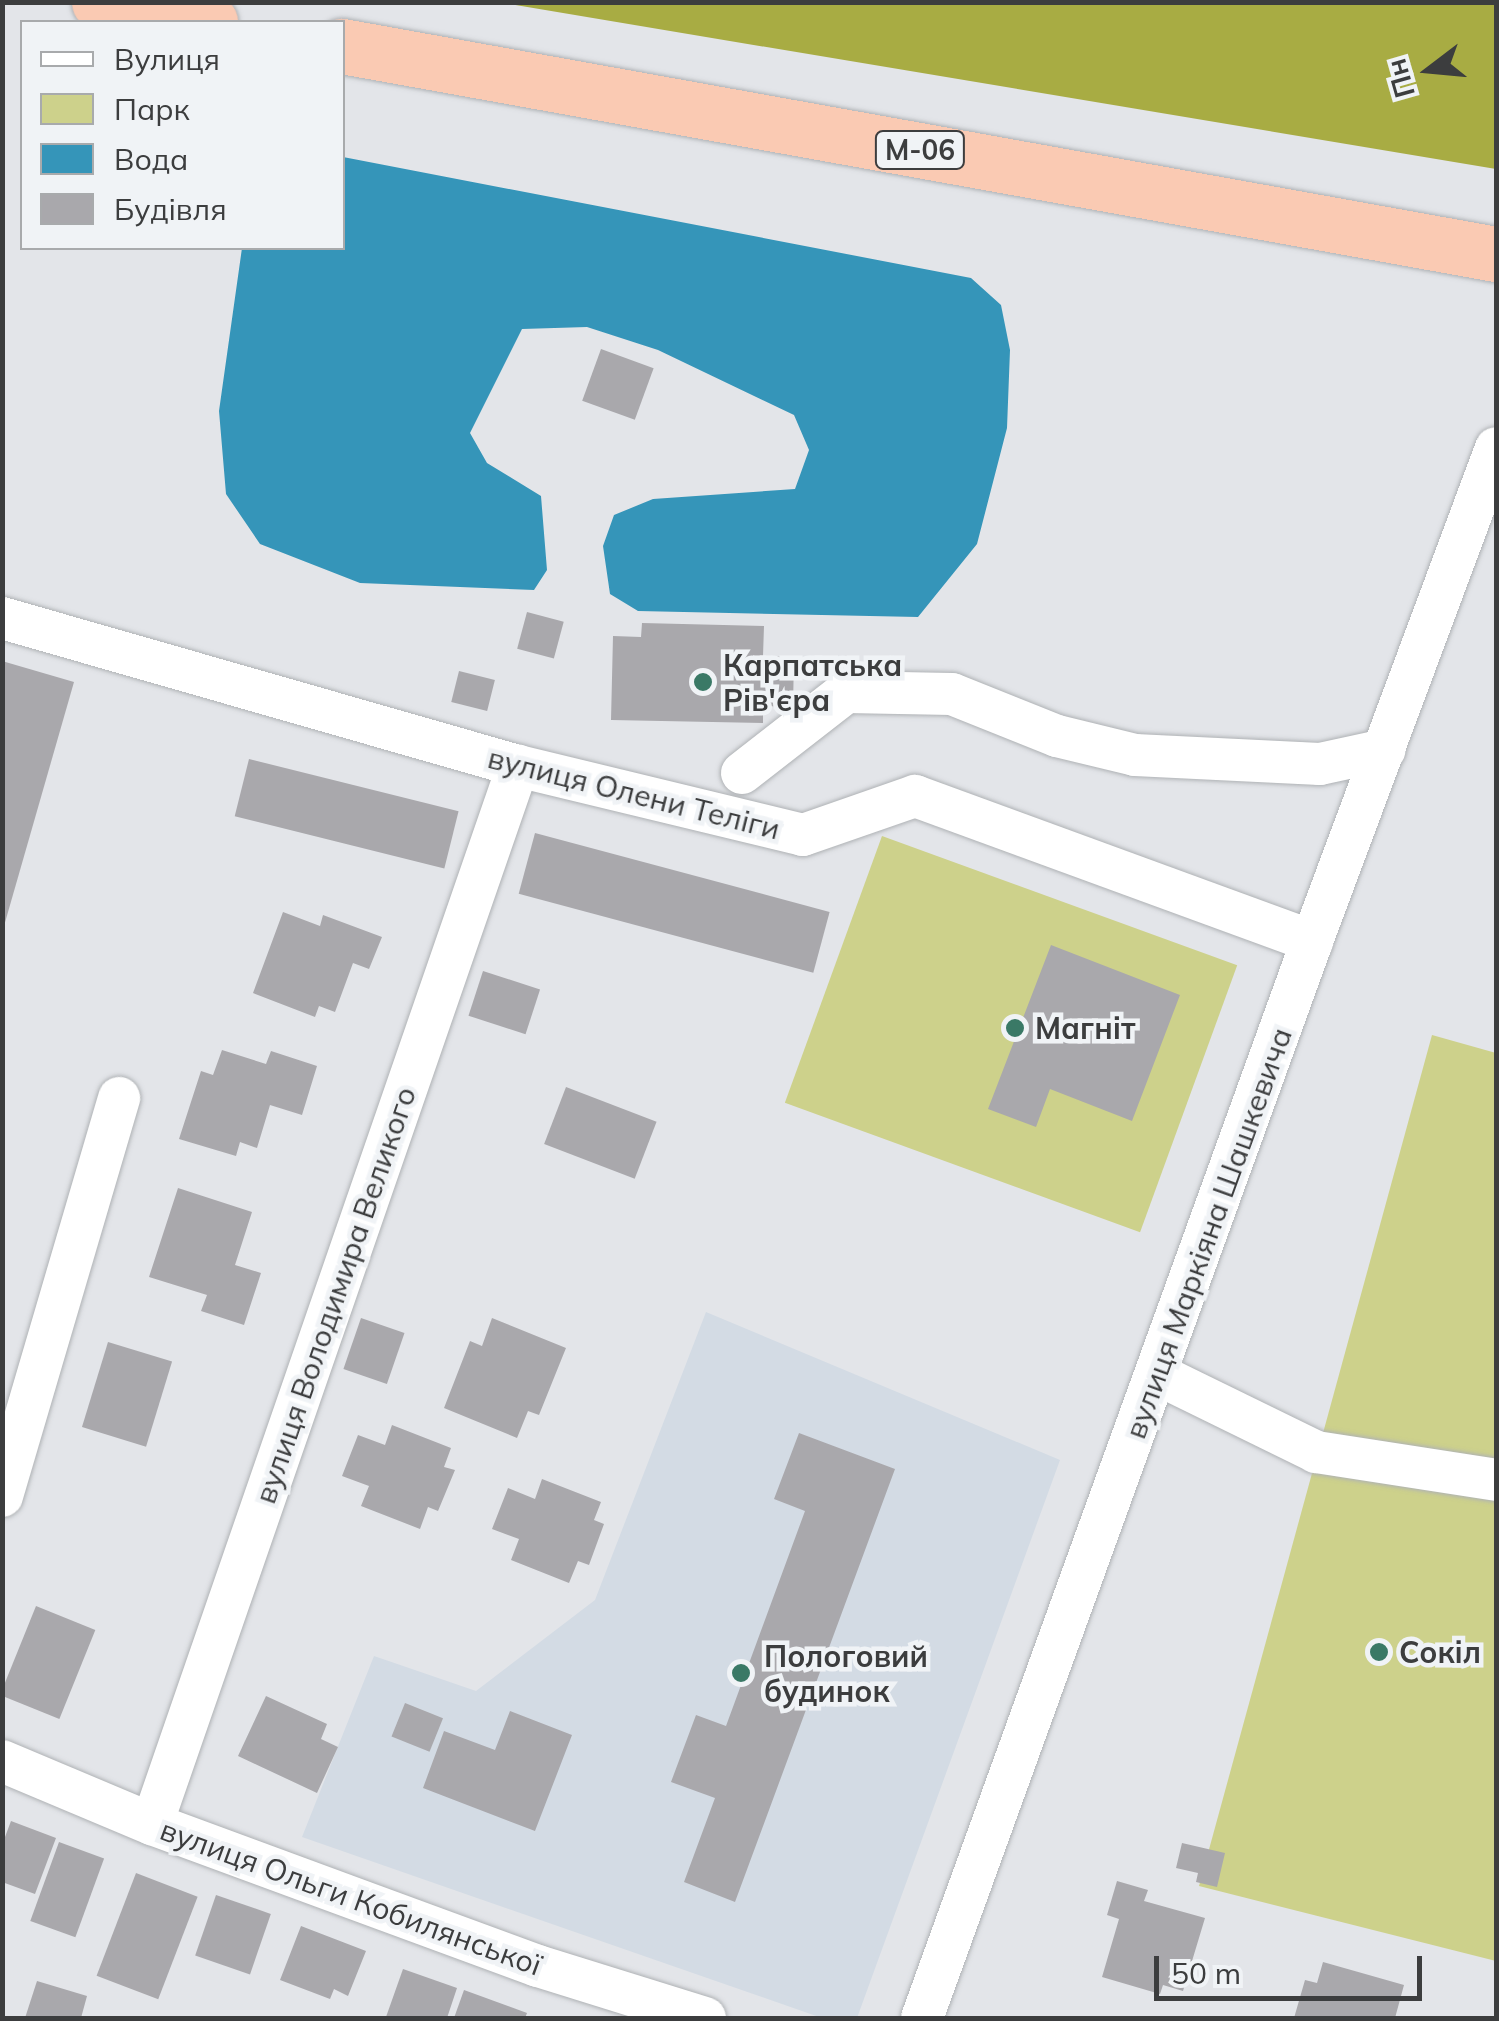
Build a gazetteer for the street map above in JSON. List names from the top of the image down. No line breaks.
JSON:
{"streets":{"highway":["М-06"],"street":["вулиця Олени Теліги","вулиця Маркіяна Шашкевича","вулиця Володимира Великого","вулиця Ольги Кобилянської"]},"crossings":[["вулиця Олени Теліги","вулиця Маркіяна Шашкевича"],["вулиця Олени Теліги","вулиця Володимира Великого"],["вулиця Володимира Великого","вулиця Ольги Кобилянської"]],"places":["Карпатська Рів'єра","Магніт","Сокіл","Пологовий будинок"],"legend":["Вулиця","Парк","Вода","Будівля"],"scale_bar":"50 m","north":"left"}
